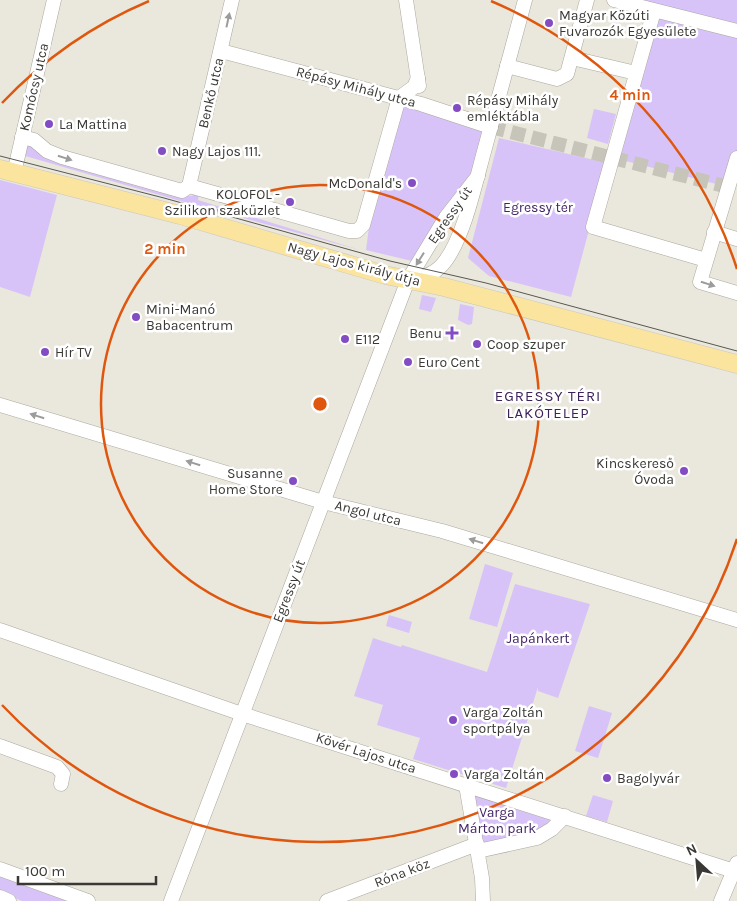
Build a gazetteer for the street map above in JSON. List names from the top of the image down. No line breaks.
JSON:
{"streets":{"main road":["Nagy Lajos király útja"],"street":["Komócsy utca","Répásy Mihály utca","Benkő utca","Egressy út","Angol utca","Kövér Lajos utca","Róna köz"]},"crossings":[["Komócsy utca","Nagy Lajos király útja"],["Répásy Mihály utca","Benkő utca"],["Répásy Mihály utca","Egressy út"],["Egressy út","Nagy Lajos király útja"],["Egressy út","Angol utca"],["Egressy út","Kövér Lajos utca"],["Kövér Lajos utca","Róna köz"]],"one_way":["Angol utca"],"districts":["EGRESSY TÉRI LAKÓTELEP"],"parks":["Egressy tér","Japánkert","Varga Márton park"],"places":{"other":["Magyar Közúti Fuvarozók Egyesülete","Répásy Mihály emléktábla","La Mattina","Nagy Lajos 111.","McDonald's","KOLOFOL - Szilikon szaküzlet","Mini-Manó Babacentrum","E112","Coop szuper","Hír TV","Euro Cent","Kincskereső Óvoda","Susanne Home Store","Varga Zoltán sportpálya","Varga Zoltán","Bagolyvár"],"health":["Benu"]},"scale_bar":"100 m","north":"top left","rings":["4 min","2 min"]}
